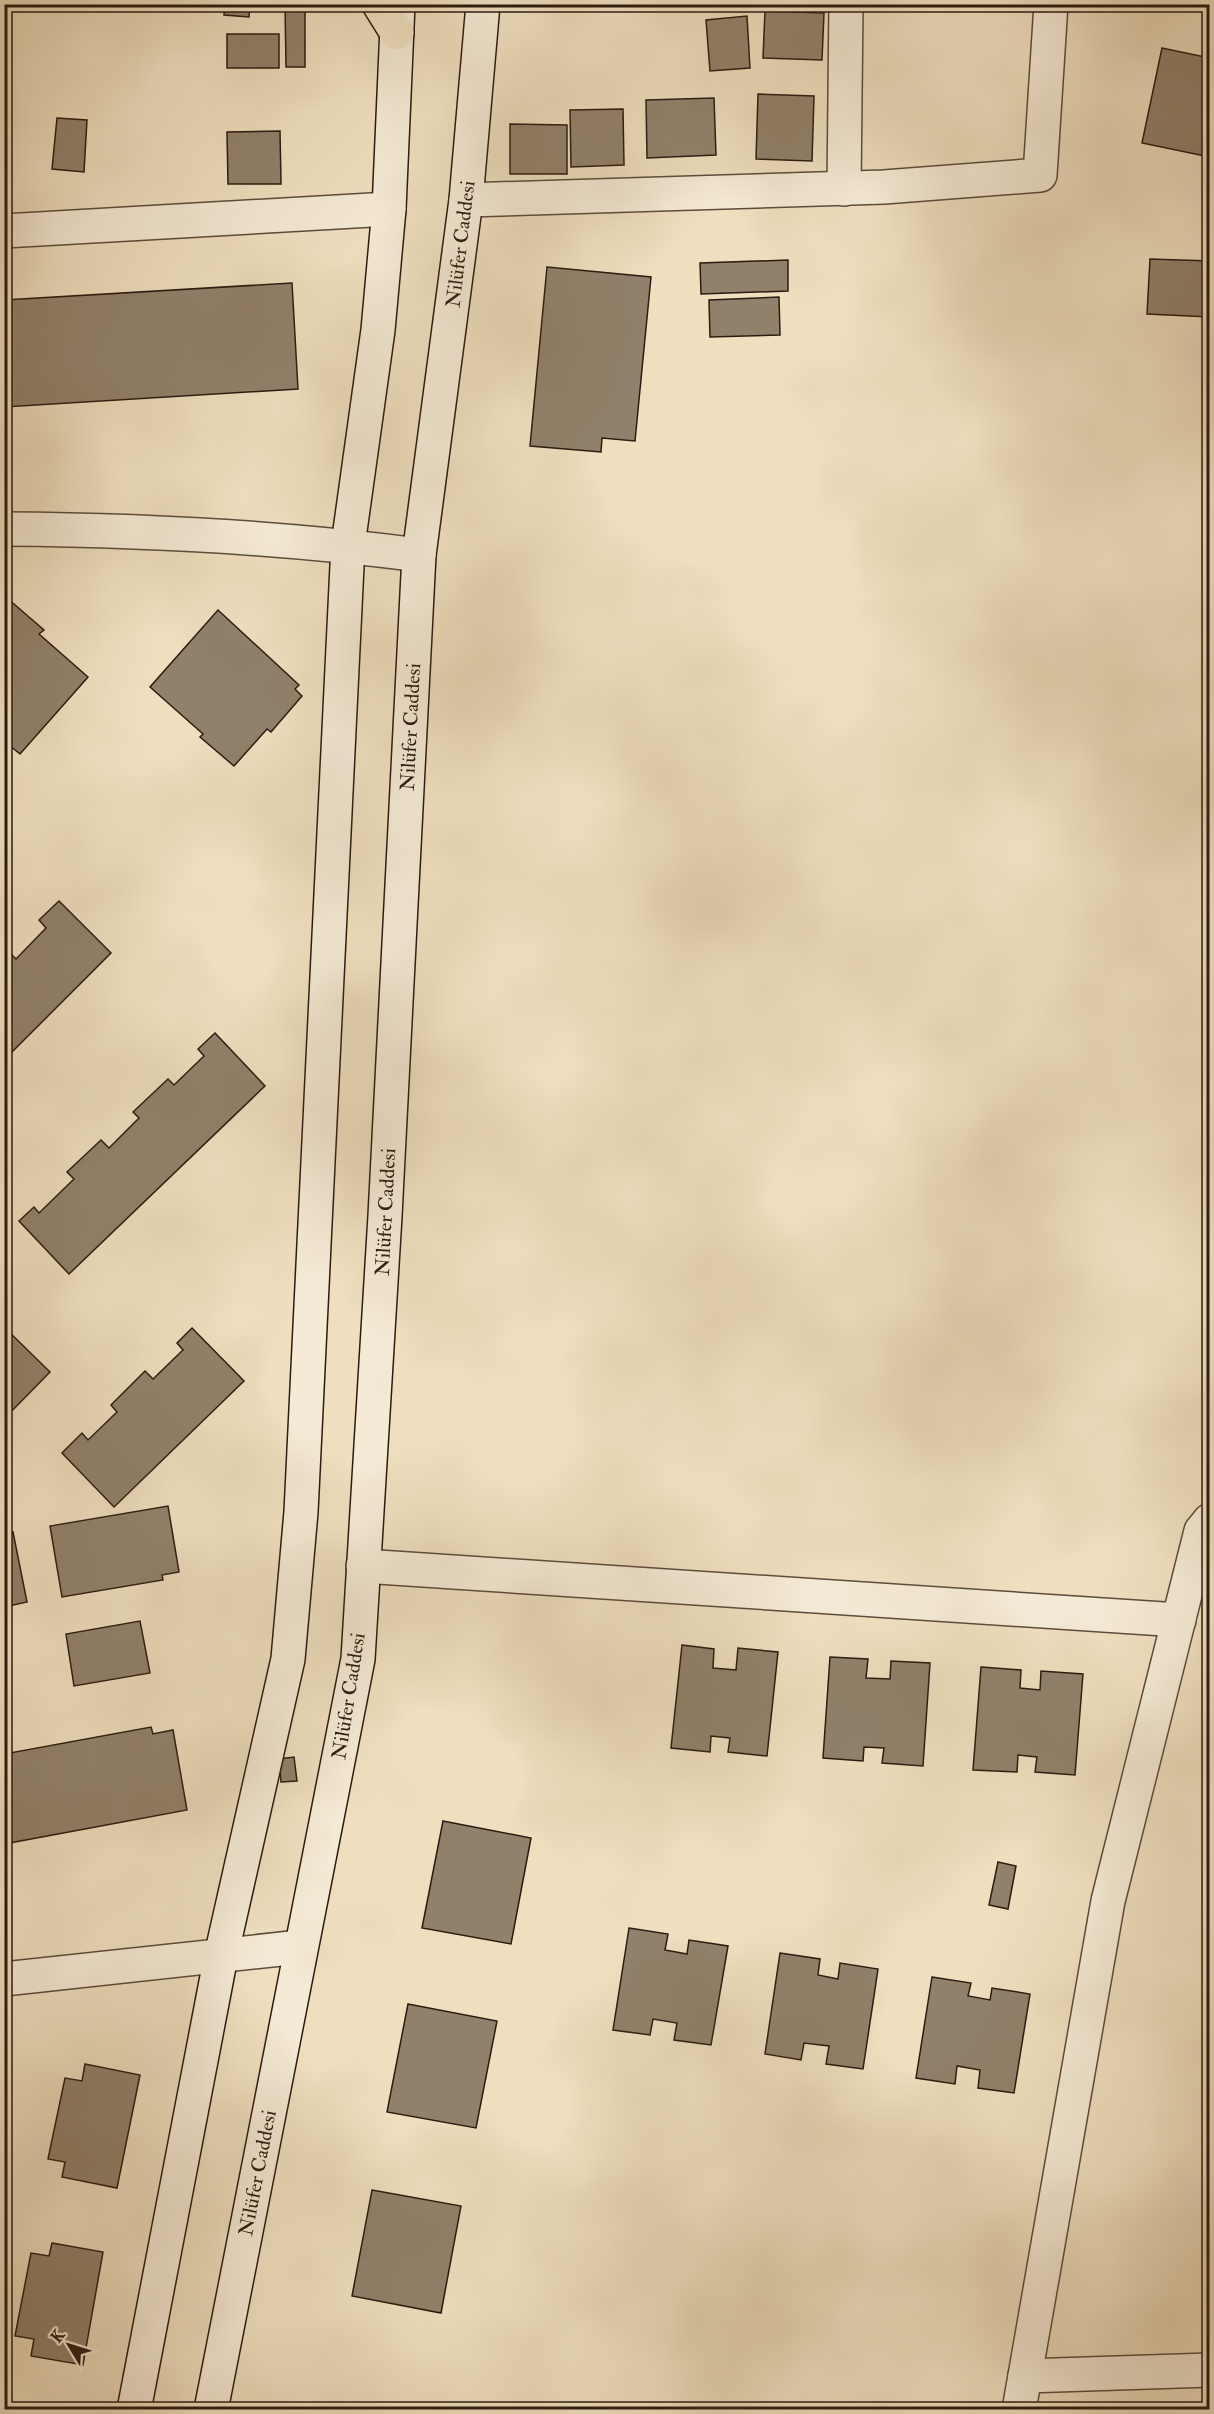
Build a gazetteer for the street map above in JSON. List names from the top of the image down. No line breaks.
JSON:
{"streets":{"street":["Nilüfer Caddesi"]},"north":"top left"}
